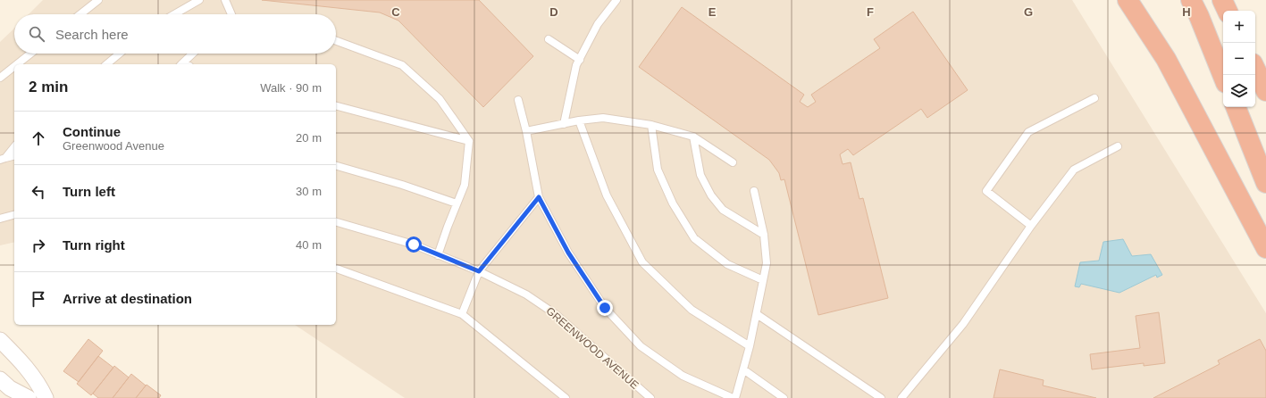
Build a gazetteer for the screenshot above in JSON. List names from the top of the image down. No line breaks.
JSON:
{"streets":{"lane":["GREENWOOD AVENUE"]},"page":{"map_buttons":["+","−"],"search":"Search here","heading":["2 min","Walk · 90 m"],"list":[["Continue","Greenwood Avenue","20 m"],["Turn left","30 m"],["Turn right","40 m"],"Arrive at destination"]},"grid":{"columns":["C","D","E","F","G","H"]}}
